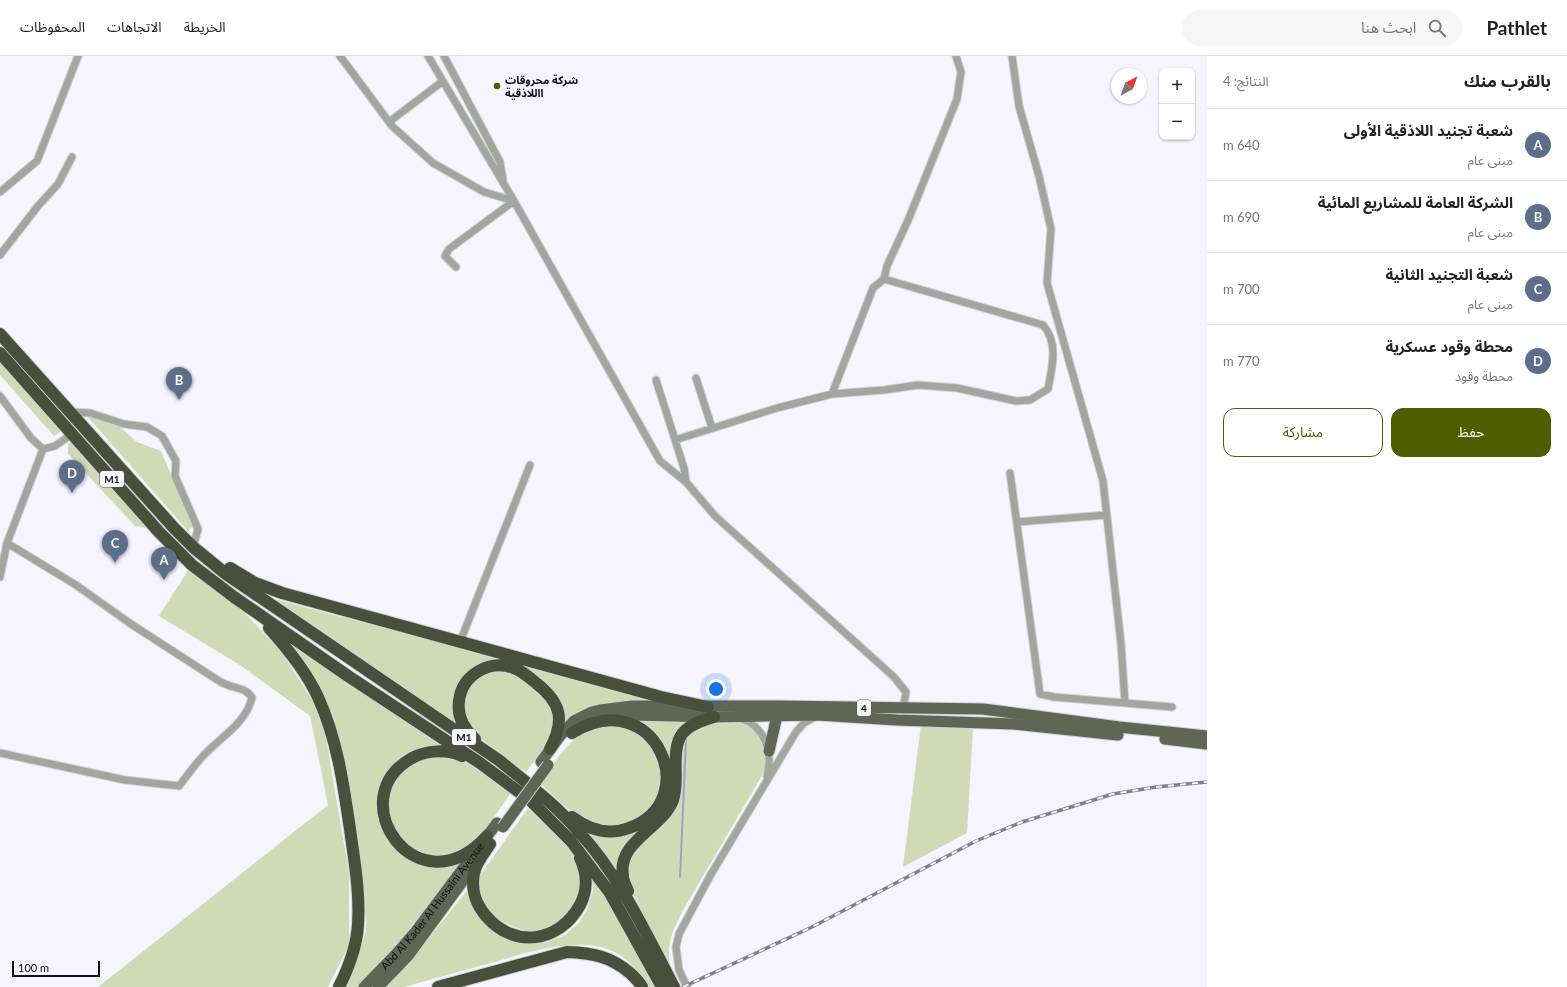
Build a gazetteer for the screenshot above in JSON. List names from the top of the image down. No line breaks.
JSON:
{"streets":{"highway":["M1"],"main road":["4","Abd Al Kader Al Hussaini Avenue"]},"crossings":[["4","Abd Al Kader Al Hussaini Avenue"]],"places":["شركة محروقات االلاذقية"],"scale_bar":"100 m","north":"top right","page":{"header":"Pathlet","search":"ابحث هنا","nav":["الخريطة","الاتجاهات","المحفوظات"],"heading":["بالقرب منك","النتائج: 4"],"map_buttons":["+","−"],"list":[{"mark":"A","name":"شعبة تجنيد اللاذقية الأولى","note":"مبنى عام","value":"640 m"},{"mark":"B","name":"الشركة العامة للمشاريع المائية","note":"مبنى عام","value":"690 m"},{"mark":"C","name":"شعبة التجنيد الثانية","note":"مبنى عام","value":"700 m"},{"mark":"D","name":"محطة وقود عسكرية","note":"محطة وقود","value":"770 m"}],"pins":["B","D","C","A"],"buttons":["حفظ","مشاركة"],"scale":"100 m"}}
